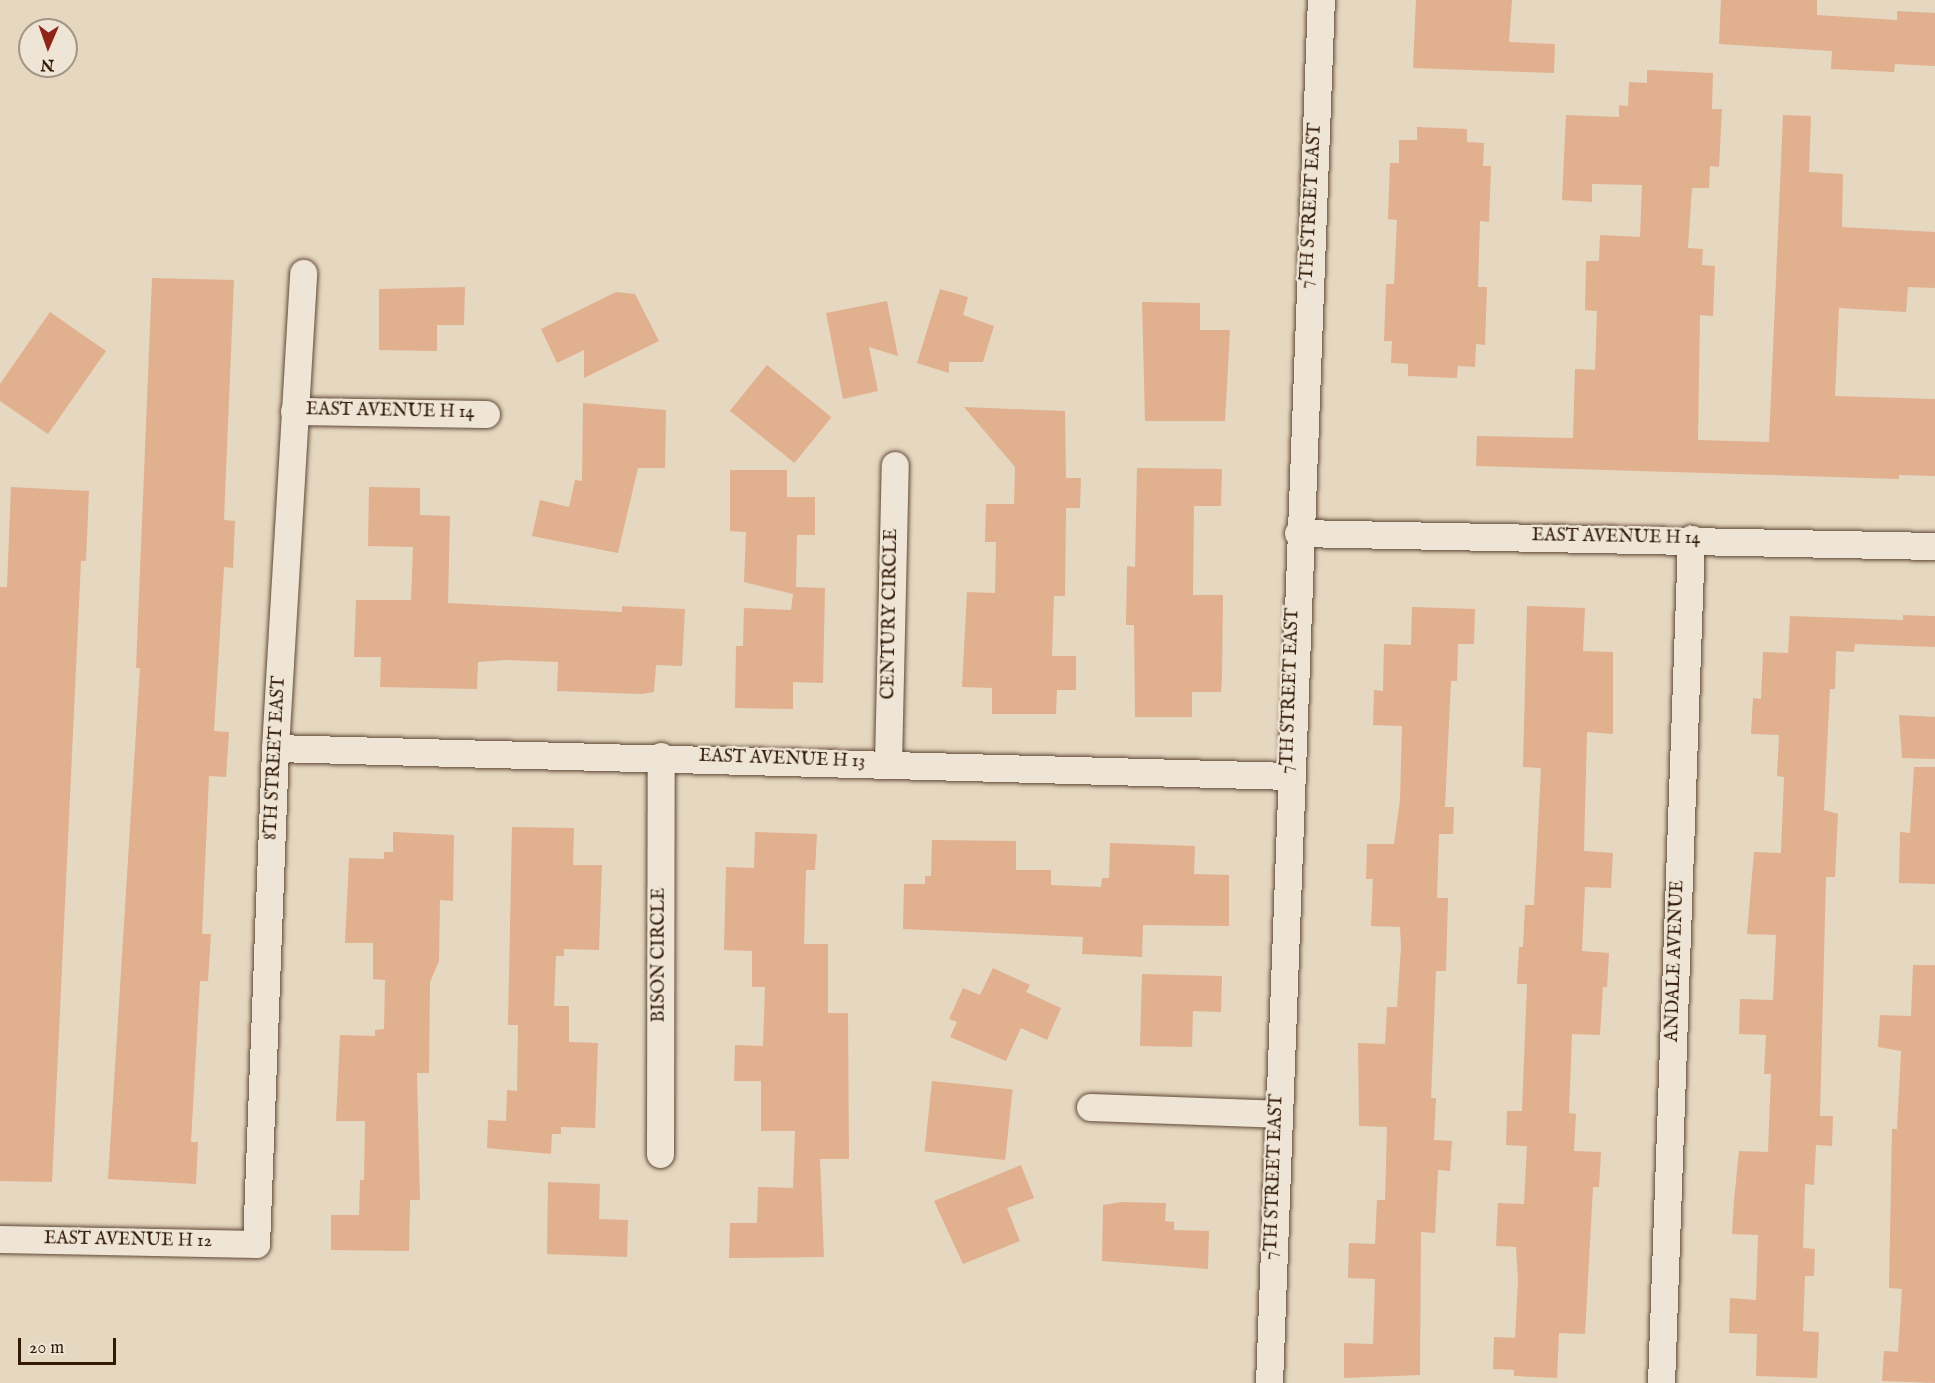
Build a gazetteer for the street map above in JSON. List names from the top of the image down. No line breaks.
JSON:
{"streets":{"street":["7TH STREET EAST","EAST AVENUE H 14","CENTURY CIRCLE","8TH STREET EAST","EAST AVENUE H 13","BISON CIRCLE","ANDALE AVENUE","EAST AVENUE H 12"]},"crossings":[["7TH STREET EAST","EAST AVENUE H 14"],["7TH STREET EAST","EAST AVENUE H 13"],["EAST AVENUE H 14","8TH STREET EAST"],["EAST AVENUE H 14","ANDALE AVENUE"],["CENTURY CIRCLE","EAST AVENUE H 13"],["8TH STREET EAST","EAST AVENUE H 13"],["8TH STREET EAST","EAST AVENUE H 12"],["EAST AVENUE H 13","BISON CIRCLE"]],"scale_bar":"20 m","north":"bottom"}
